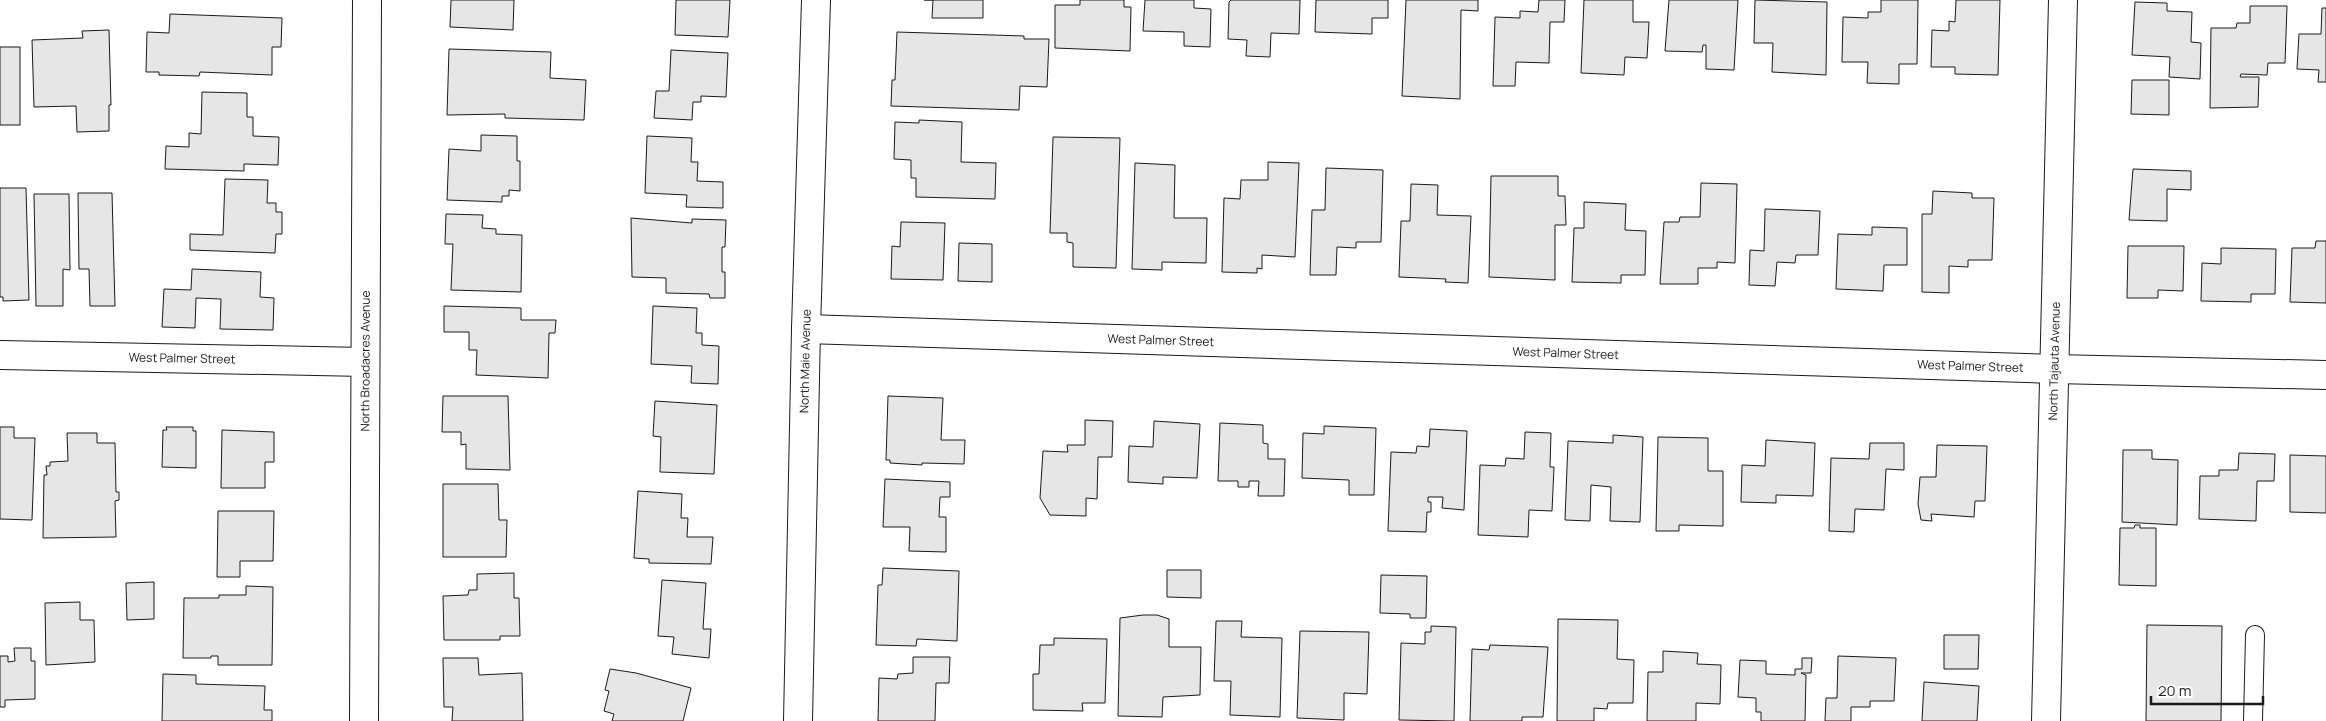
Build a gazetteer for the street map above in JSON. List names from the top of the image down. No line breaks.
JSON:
{"streets":{"street":["West Palmer Street","North Maie Avenue","North Tajauta Avenue","North Broadacres Avenue"]},"crossings":[["West Palmer Street","North Maie Avenue"],["West Palmer Street","North Tajauta Avenue"],["West Palmer Street","North Broadacres Avenue"]],"scale_bar":"20 m"}
